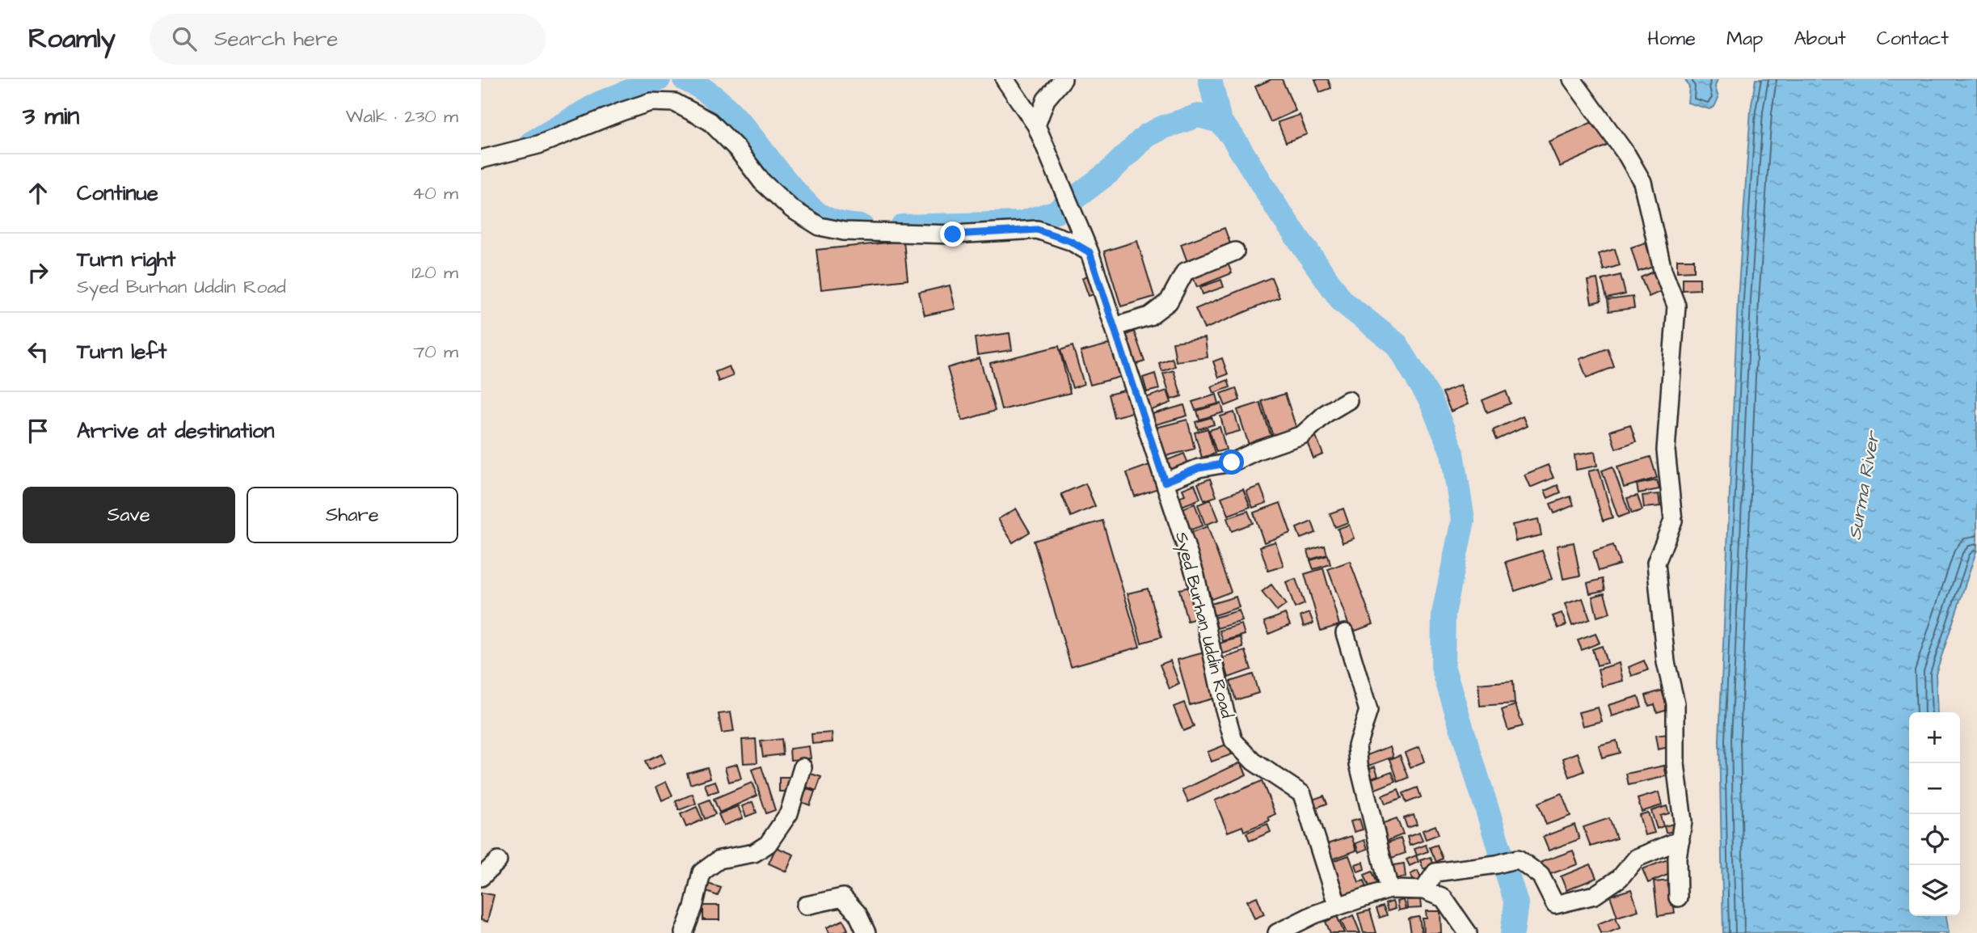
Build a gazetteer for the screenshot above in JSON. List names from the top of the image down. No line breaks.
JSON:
{"streets":{"street":["Syed Burhan Uddin Road"]},"water":["Surma River"],"page":{"header":"Roamly","search":"Search here","nav":["Home","Map","About","Contact"],"heading":["3 min","Walk · 230 m"],"list":[["Continue","40 m"],["Turn right","Syed Burhan Uddin Road","120 m"],["Turn left","70 m"],"Arrive at destination"],"buttons":["Save","Share"],"map_buttons":["+","−"]}}
